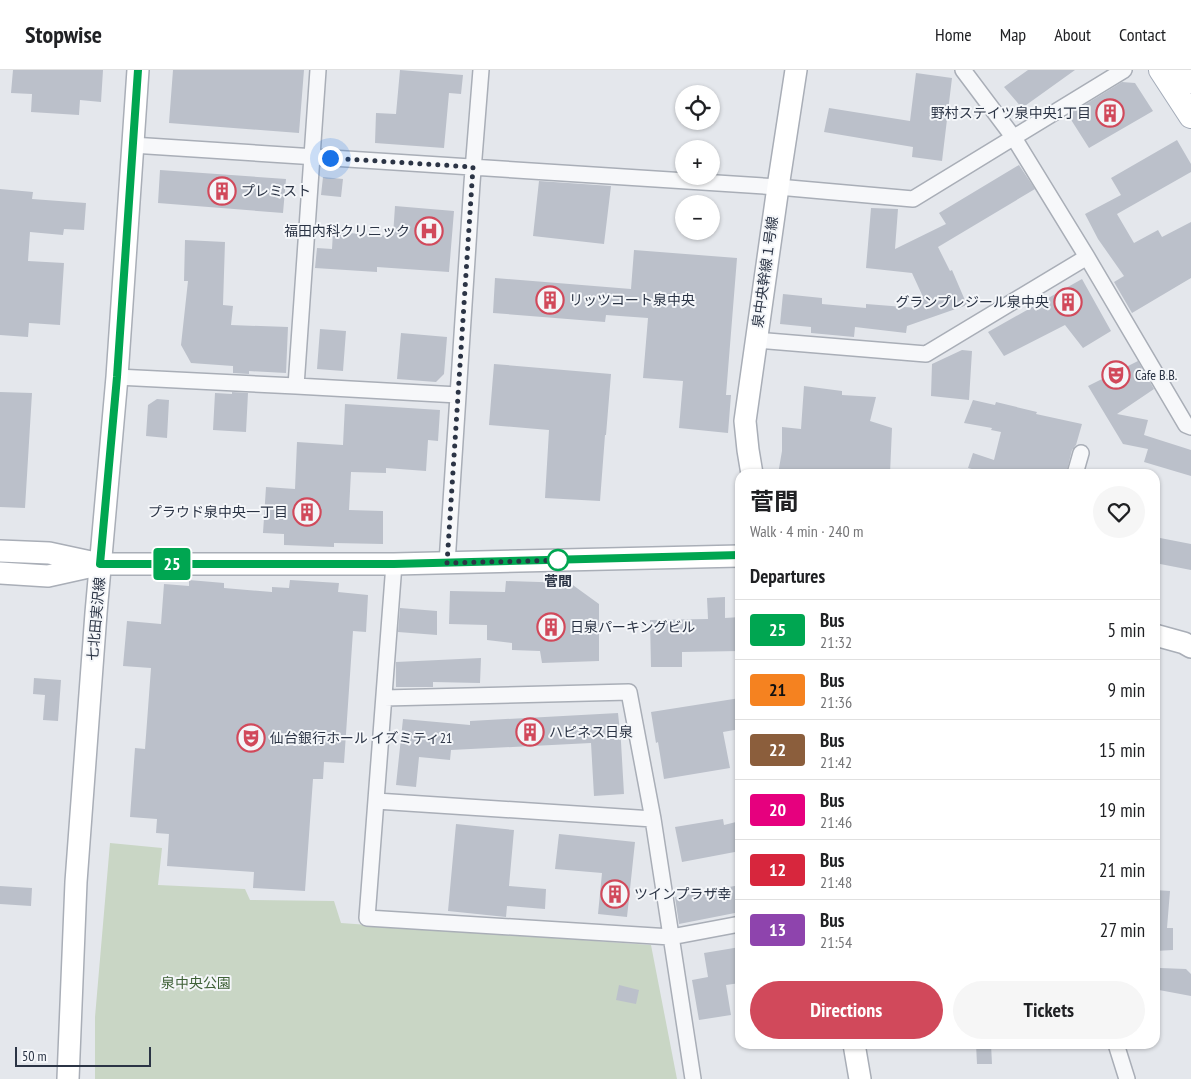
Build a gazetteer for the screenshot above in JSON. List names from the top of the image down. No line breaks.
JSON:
{"streets":{"street":["泉中央幹線１号線","七北田実沢線"]},"parks":["泉中央公園"],"places":{"building":["野村ステイツ泉中央1丁目","プレミスト","リッツコート泉中央","グランプレジール泉中央","プラウド泉中央一丁目","日泉パーキングビル","ハピネス日泉","ツインプラザ幸"],"hospital":["福田内科クリニック"],"theatre":["Cafe B.B.","仙台銀行ホール イズミティ21"],"other":["菅間"]},"lines":["bus line 25"],"scale_bar":"50 m","page":{"header":"Stopwise","nav":["Home","Map","About","Contact"],"on_map":"25","map_buttons":["+","−"],"heading":[["菅間","Walk · 4 min · 240 m"],"Departures"],"list":[{"mark":"25","name":"Bus","note":"21:32","value":"5 min"},{"mark":"21","name":"Bus","note":"21:36","value":"9 min"},{"mark":"22","name":"Bus","note":"21:42","value":"15 min"},{"mark":"20","name":"Bus","note":"21:46","value":"19 min"},{"mark":"12","name":"Bus","note":"21:48","value":"21 min"},{"mark":"13","name":"Bus","note":"21:54","value":"27 min"}],"buttons":["Directions","Tickets"],"scale":"50 m"}}
